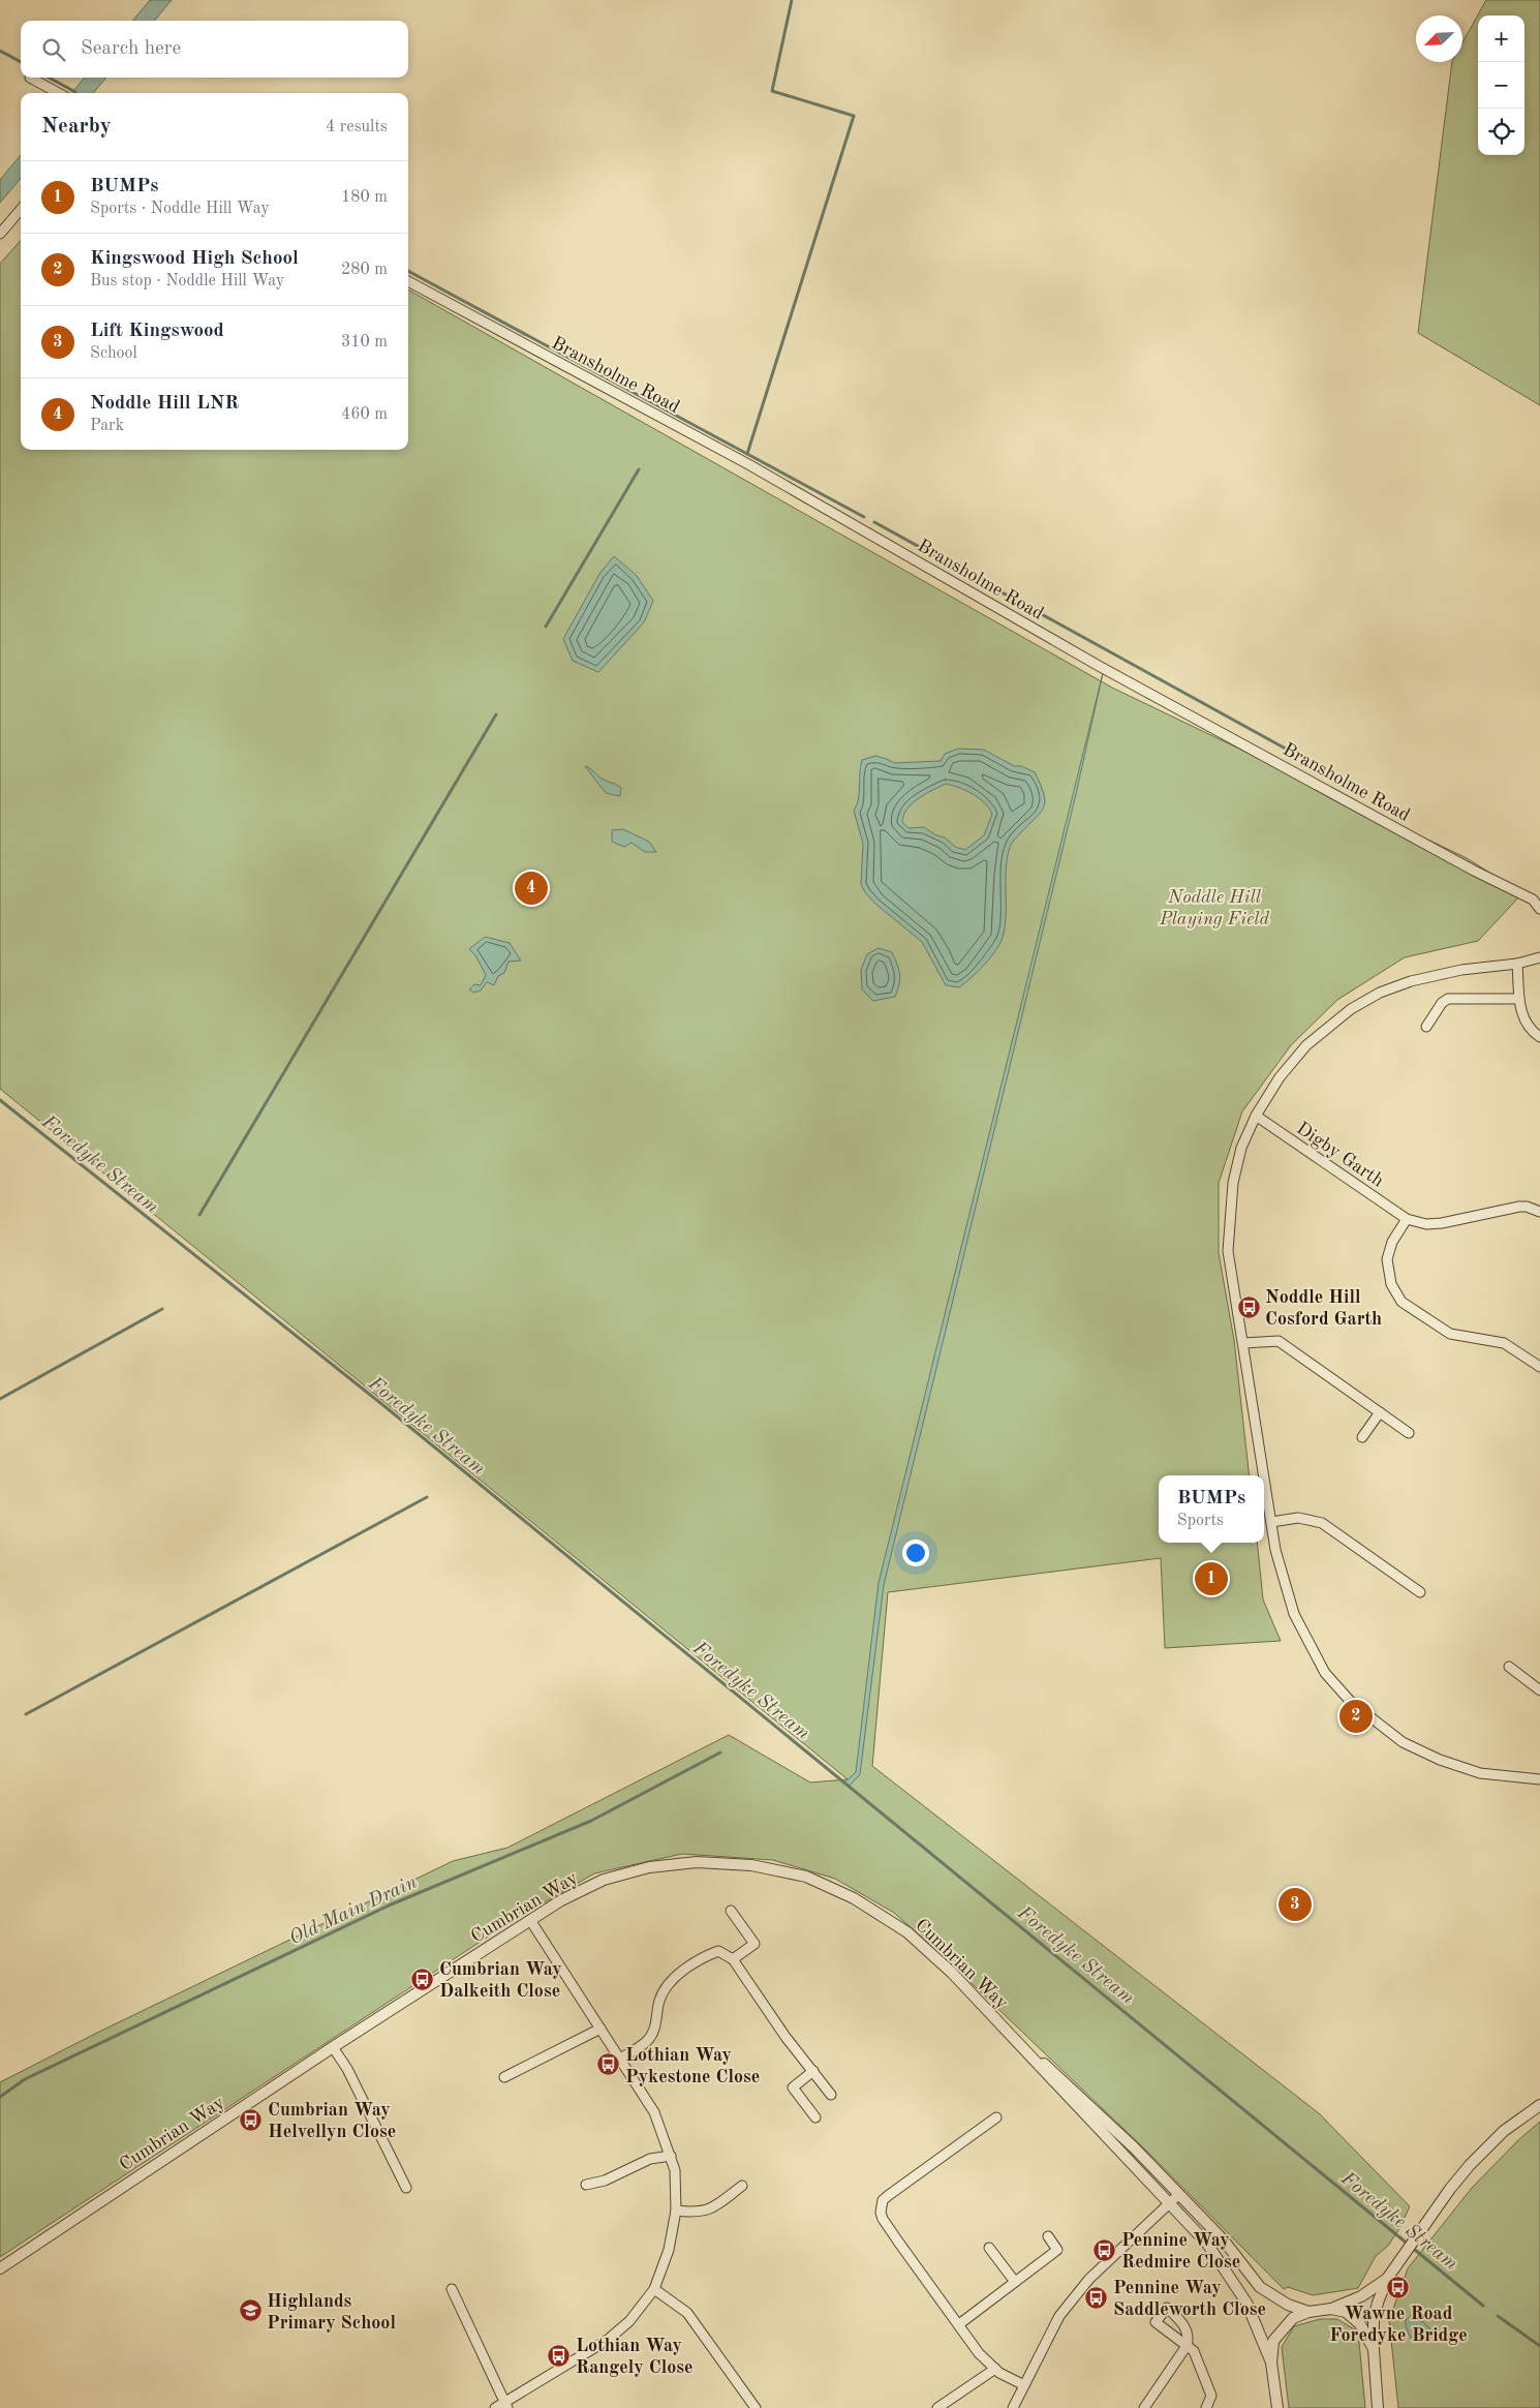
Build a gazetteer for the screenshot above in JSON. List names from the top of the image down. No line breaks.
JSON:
{"streets":{"street":["Bransholme Road","Digby Garth","Cumbrian Way"]},"water":["Foredyke Stream","Old Main Drain"],"parks":["Noddle Hill Playing Field"],"places":{"bus stop":["Noddle Hill Cosford Garth","Cumbrian Way Dalkeith Close","Lothian Way Pykestone Close","Cumbrian Way Helvellyn Close","Pennine Way Redmire Close","Wawne Road Foredyke Bridge","Pennine Way Saddleworth Close","Lothian Way Rangely Close"],"school or university":["Highlands Primary School"]},"north":"bottom left","page":{"map_buttons":["+","−"],"search":"Search here","heading":["Nearby","4 results"],"list":[{"mark":"1","name":"BUMPs","note":"Sports · Noddle Hill Way","value":"180 m"},{"mark":"2","name":"Kingswood High School","note":"Bus stop · Noddle Hill Way","value":"280 m"},{"mark":"3","name":"Lift Kingswood","note":"School","value":"310 m"},{"mark":"4","name":"Noddle Hill LNR","note":"Park","value":"460 m"}],"pins":["4","1","2","3"],"popup":["BUMPs","Sports"]}}
